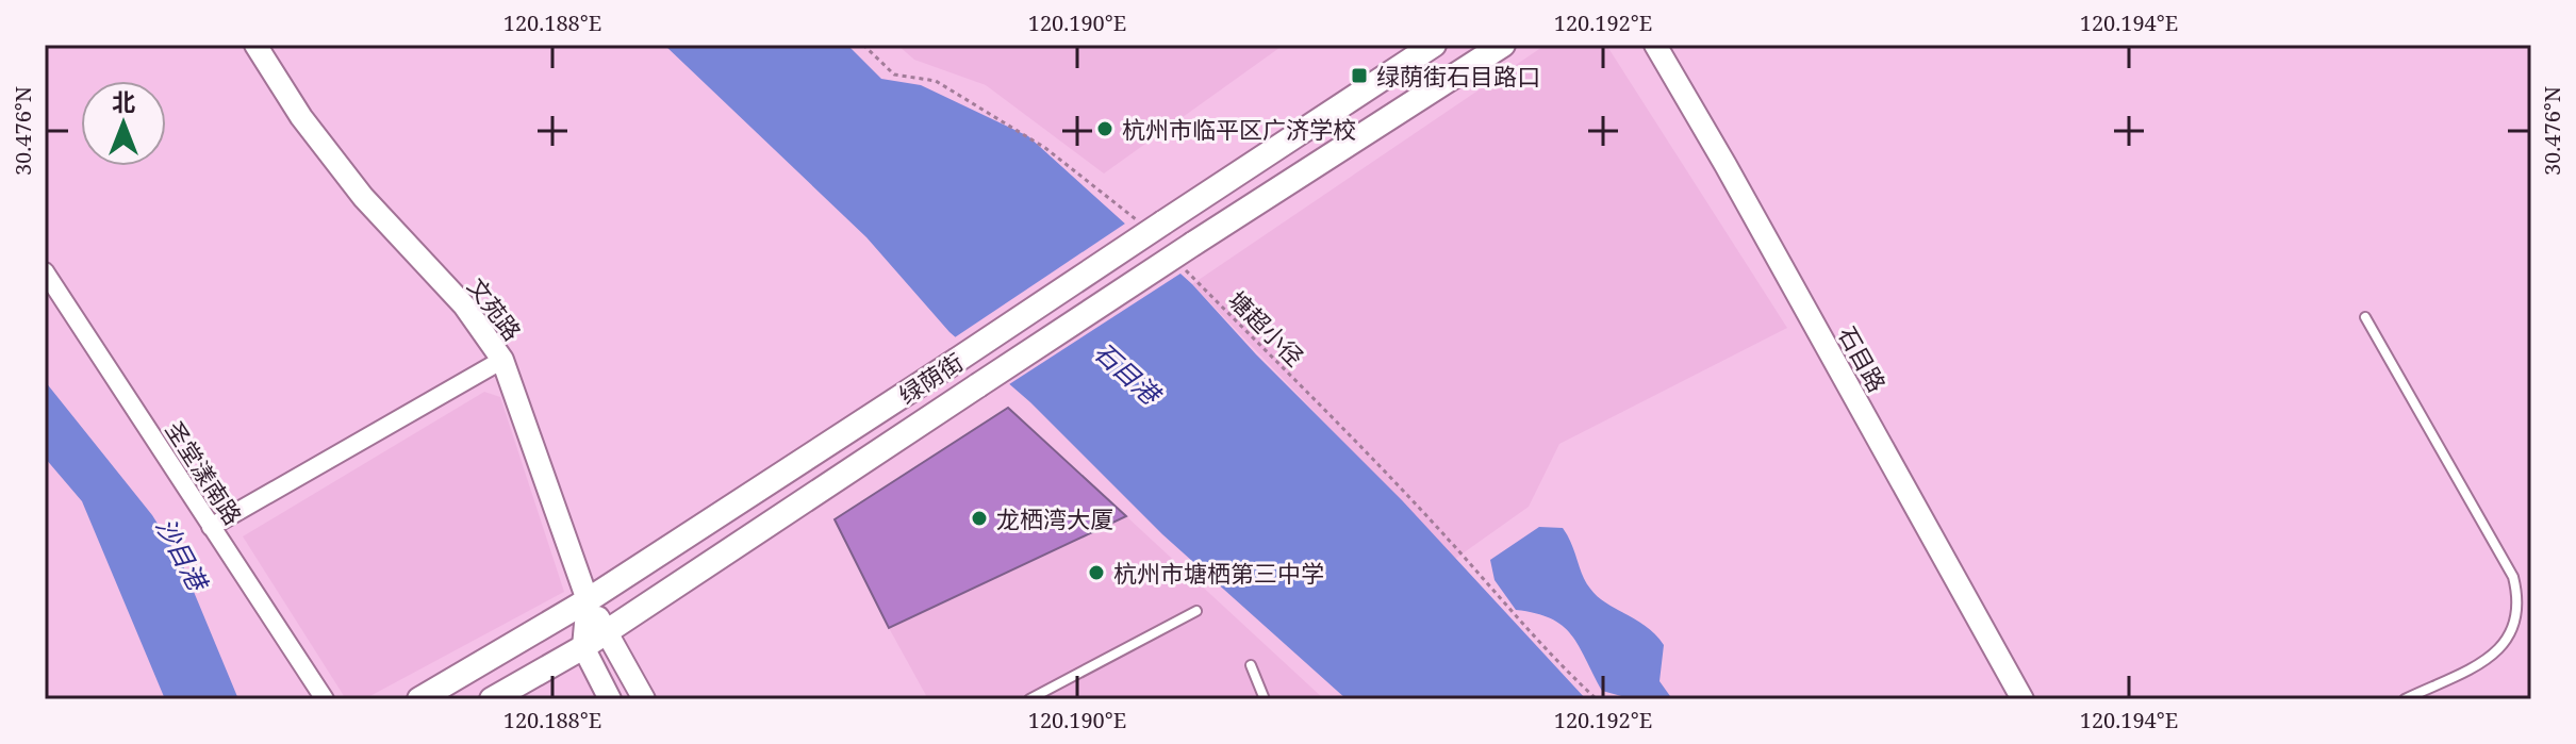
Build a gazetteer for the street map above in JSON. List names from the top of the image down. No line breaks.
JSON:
{"streets":{"main road":["绿荫街"],"street":["文苑路","石目路","圣堂漾南路"],"path":["塘超小径"]},"crossings":[["文苑路","绿荫街"]],"water":["石目港","沙目港"],"places":{"transit":["绿荫街石目路口"],"other":["杭州市临平区广济学校","龙栖湾大厦","杭州市塘栖第三中学"]},"north":"top","coordinates":["120.188°E","120.190°E","120.192°E","120.194°E","30.476°N"]}
